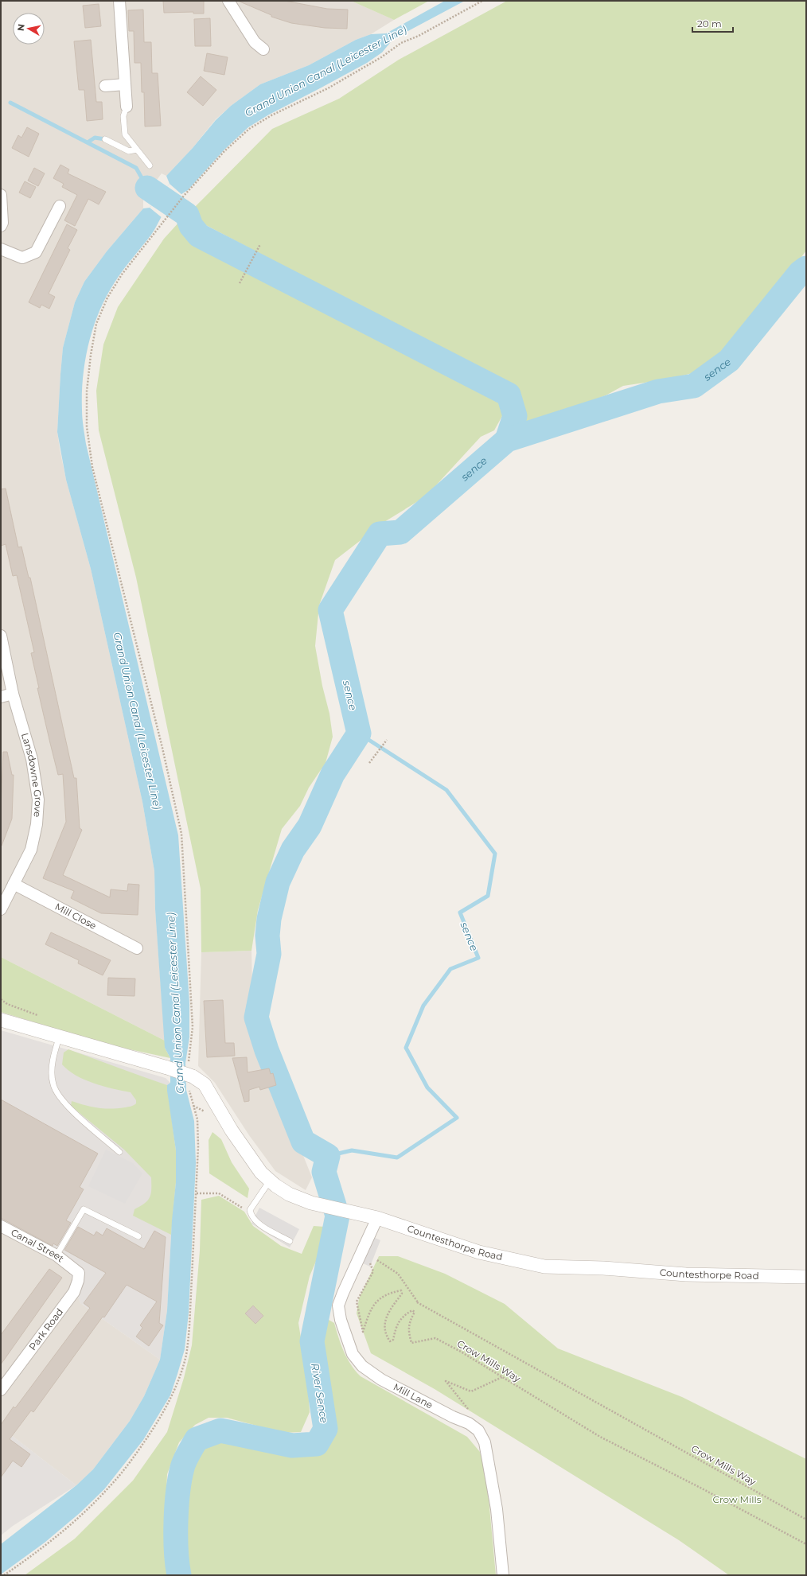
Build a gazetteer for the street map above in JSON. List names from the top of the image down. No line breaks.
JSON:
{"streets":{"street":["Lansdowne Grove","Mill Close","Countesthorpe Road","Canal Street","Park Road","Mill Lane"],"path":["Crow Mills Way"]},"crossings":[["Lansdowne Grove","Mill Close"],["Countesthorpe Road","Mill Lane"],["Canal Street","Park Road"],["Crow Mills Way","Mill Lane"]],"water":["Grand Union Canal (Leicester Line)","sence","River Sence"],"parks":["Crow Mills"],"scale_bar":"20 m","north":"left"}
